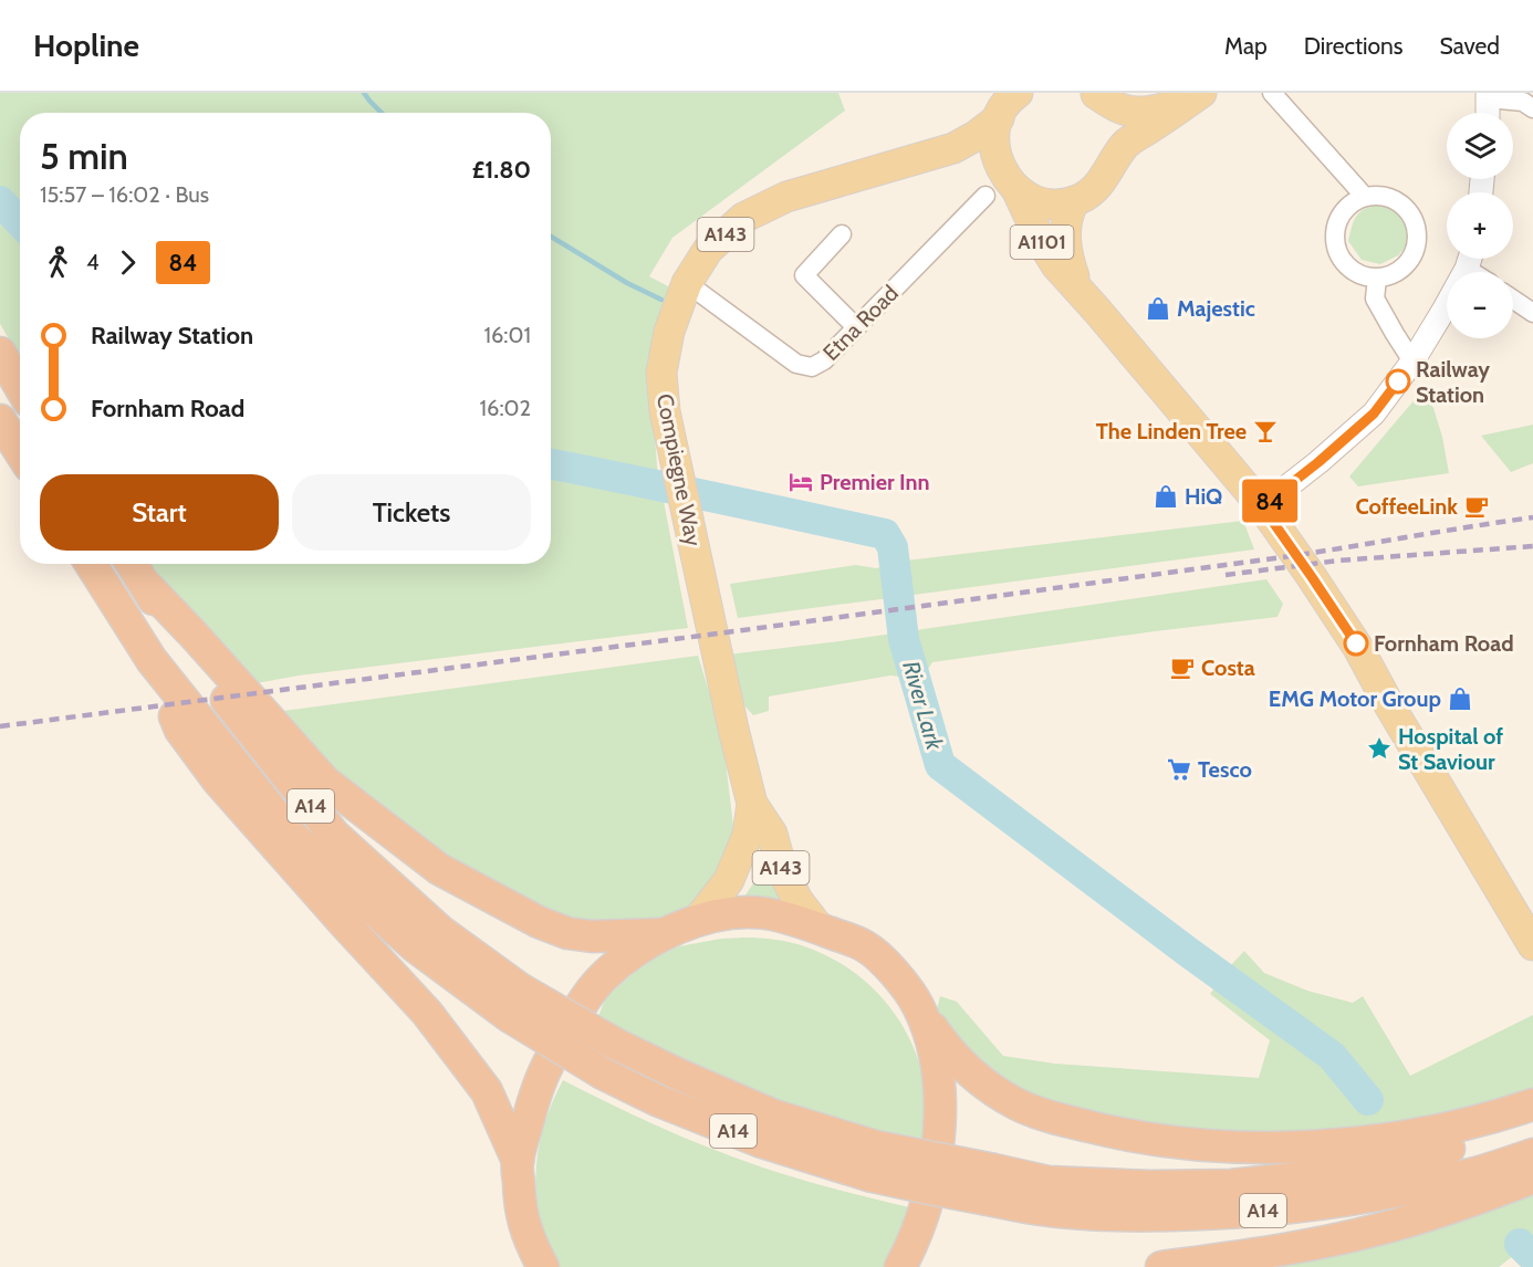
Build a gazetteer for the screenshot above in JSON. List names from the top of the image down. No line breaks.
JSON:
{"streets":{"highway":["A14"],"main road":["A143","A1101","Compiegne Way"],"street":["Etna Road"]},"crossings":[["A1101","Etna Road"],["Etna Road","Compiegne Way"]],"water":["River Lark"],"places":{"shop":["Majestic","HiQ","EMG Motor Group"],"other":["Railway Station","Fornham Road"],"bar":["The Linden Tree"],"hotel":["Premier Inn"],"cafe":["CoffeeLink","Costa"],"place":["Hospital of St Saviour"],"supermarket":["Tesco"]},"lines":["bus line 84"],"page":{"header":"Hopline","nav":["Map","Directions","Saved"],"on_map":"84","map_buttons":["+","−"],"heading":["5 min","15:57 – 16:02 · Bus","£1.80"],"legs":["4","84"],"list":[{"name":"Railway Station","value":"16:01"},{"name":"Fornham Road","value":"16:02"}],"buttons":["Start","Tickets"]}}
